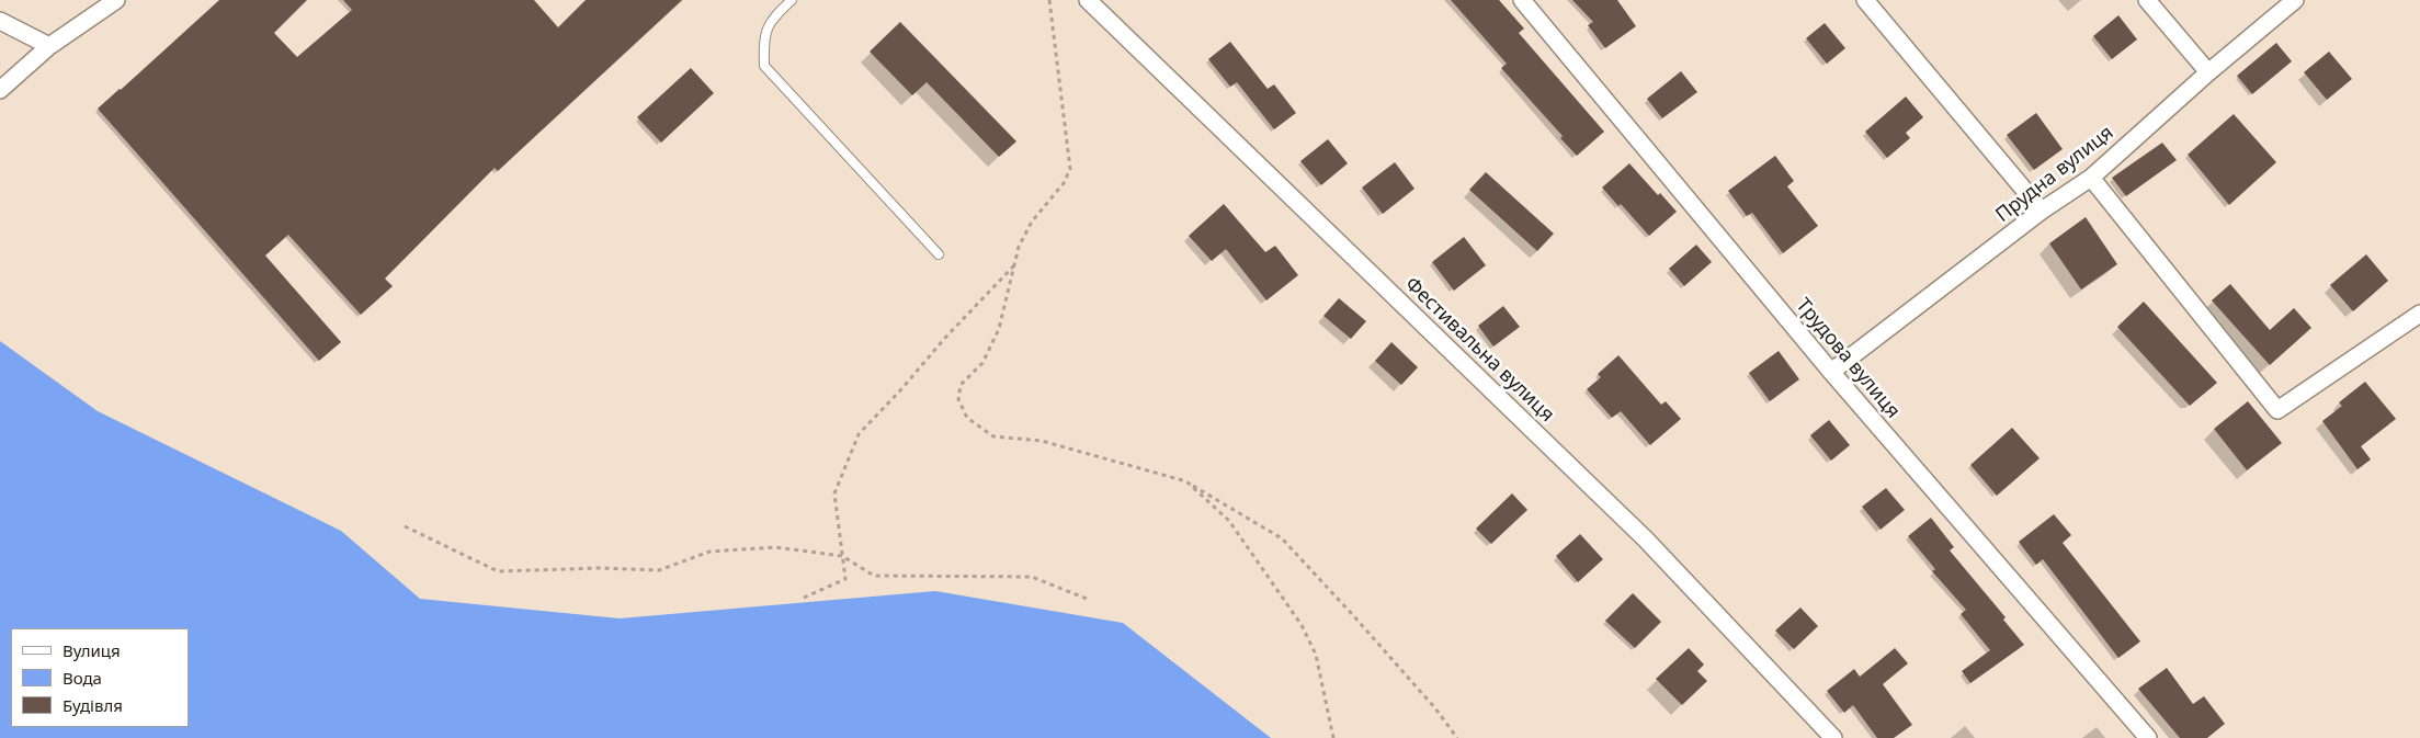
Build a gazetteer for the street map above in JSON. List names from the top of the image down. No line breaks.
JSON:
{"streets":{"street":["Прудна вулиця","Фестивальна вулиця","Трудова вулиця"]},"crossings":[["Прудна вулиця","Трудова вулиця"]],"legend":["Вулиця","Вода","Будівля"]}
